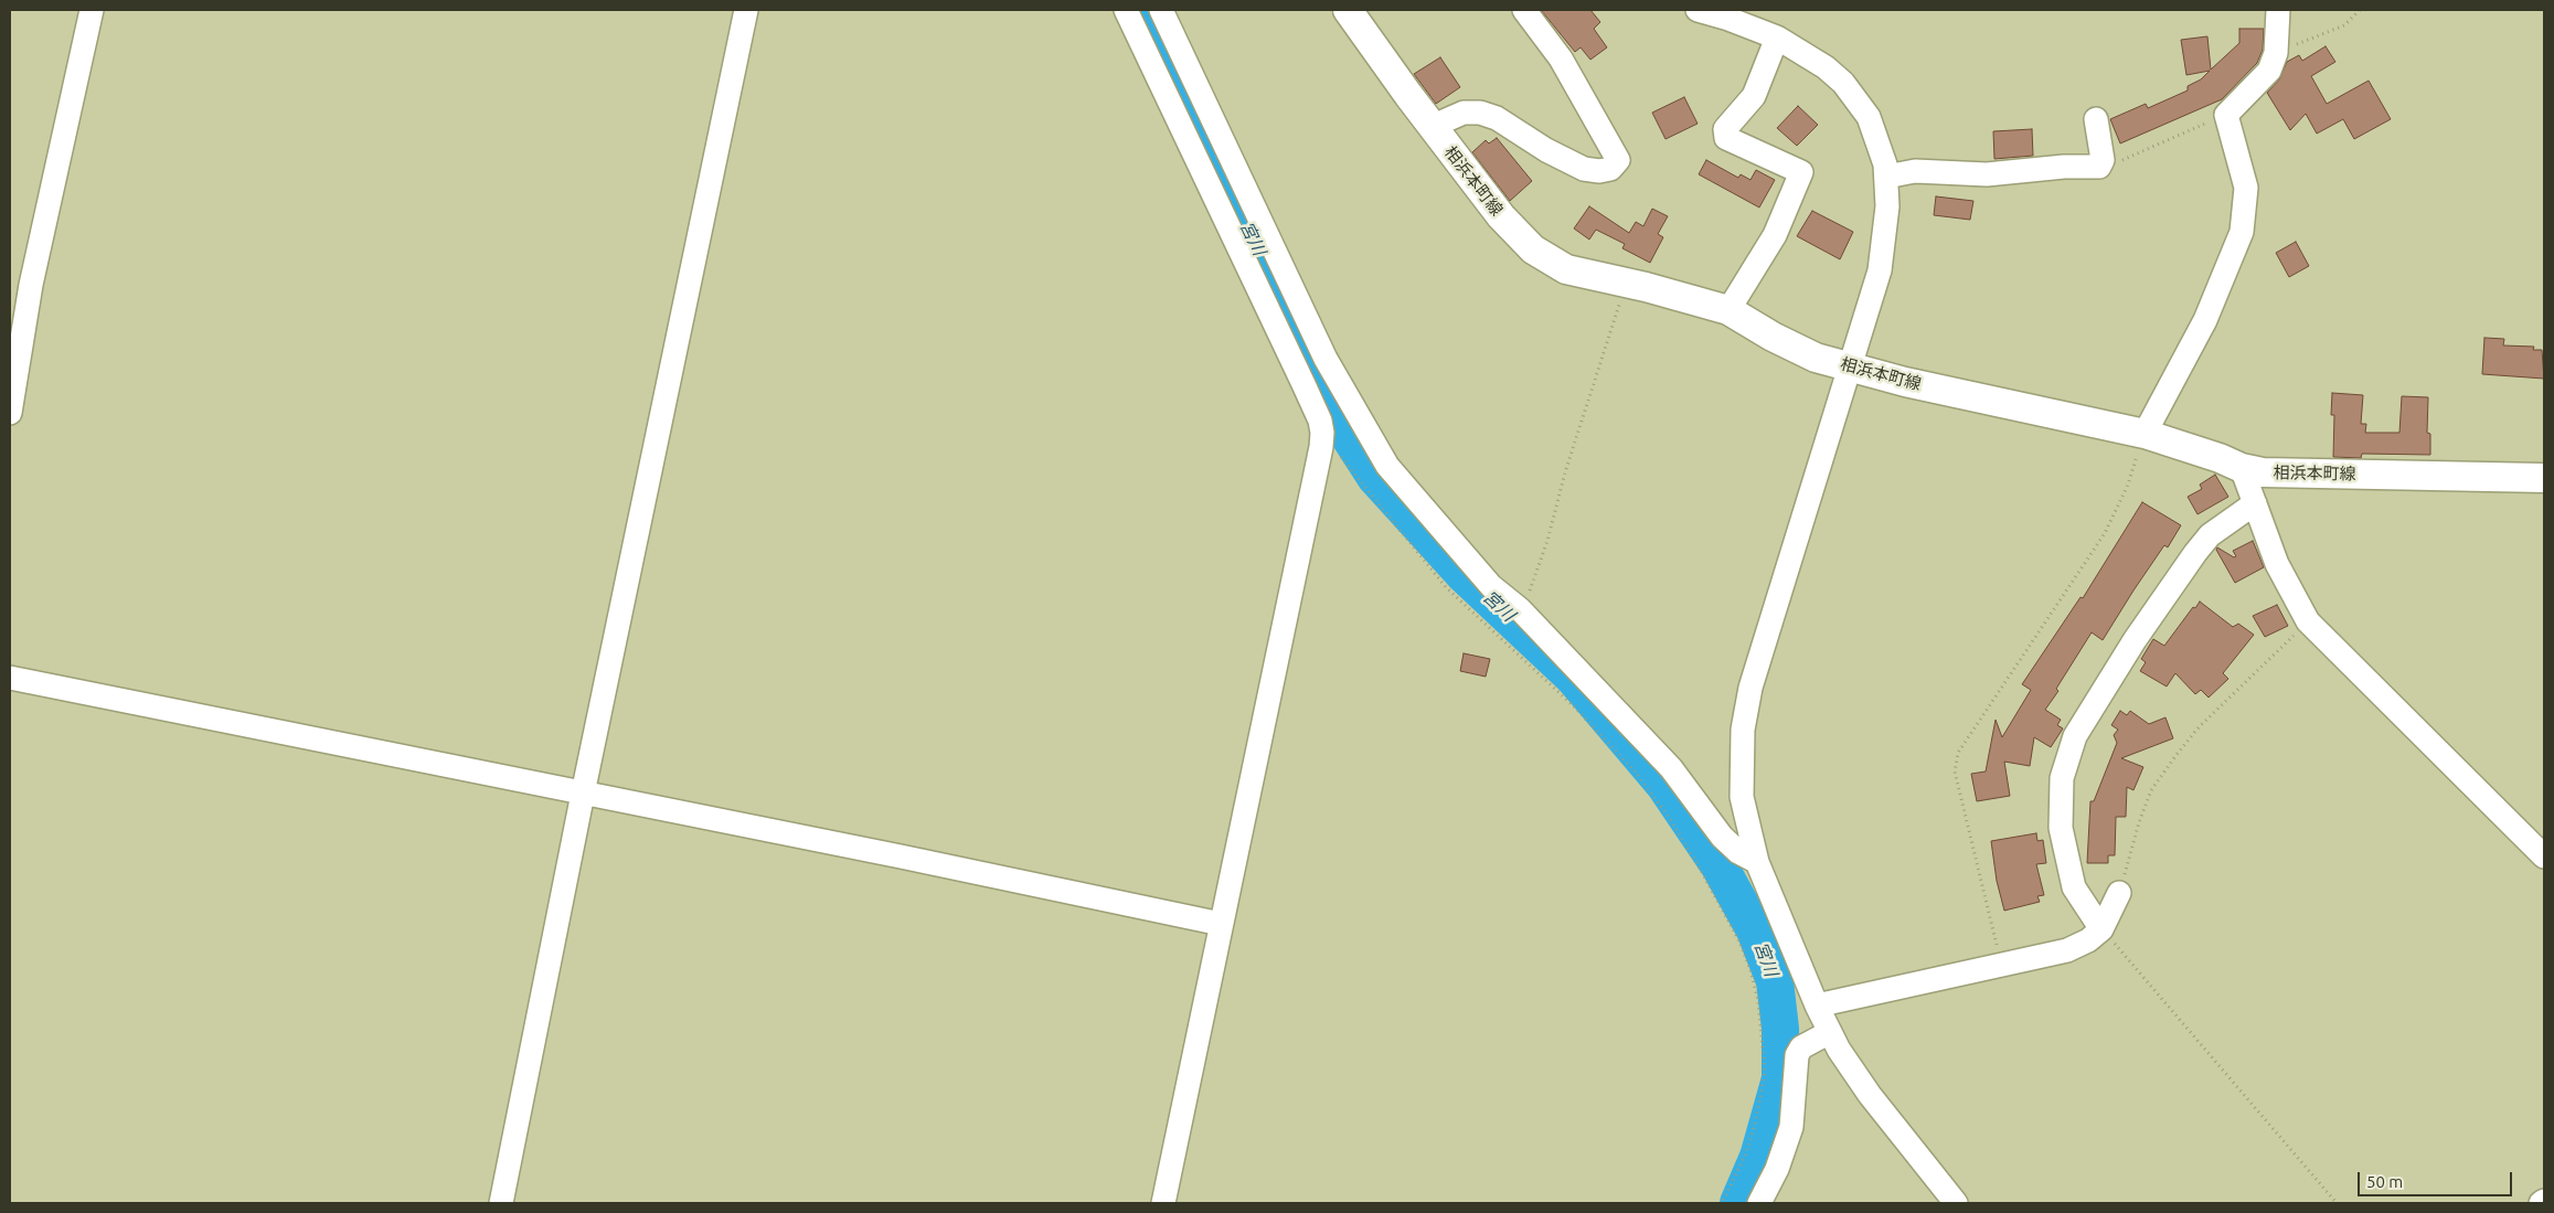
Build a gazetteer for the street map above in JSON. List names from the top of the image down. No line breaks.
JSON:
{"streets":{"main road":["相浜本町線"]},"water":["宮川"],"scale_bar":"50 m"}
